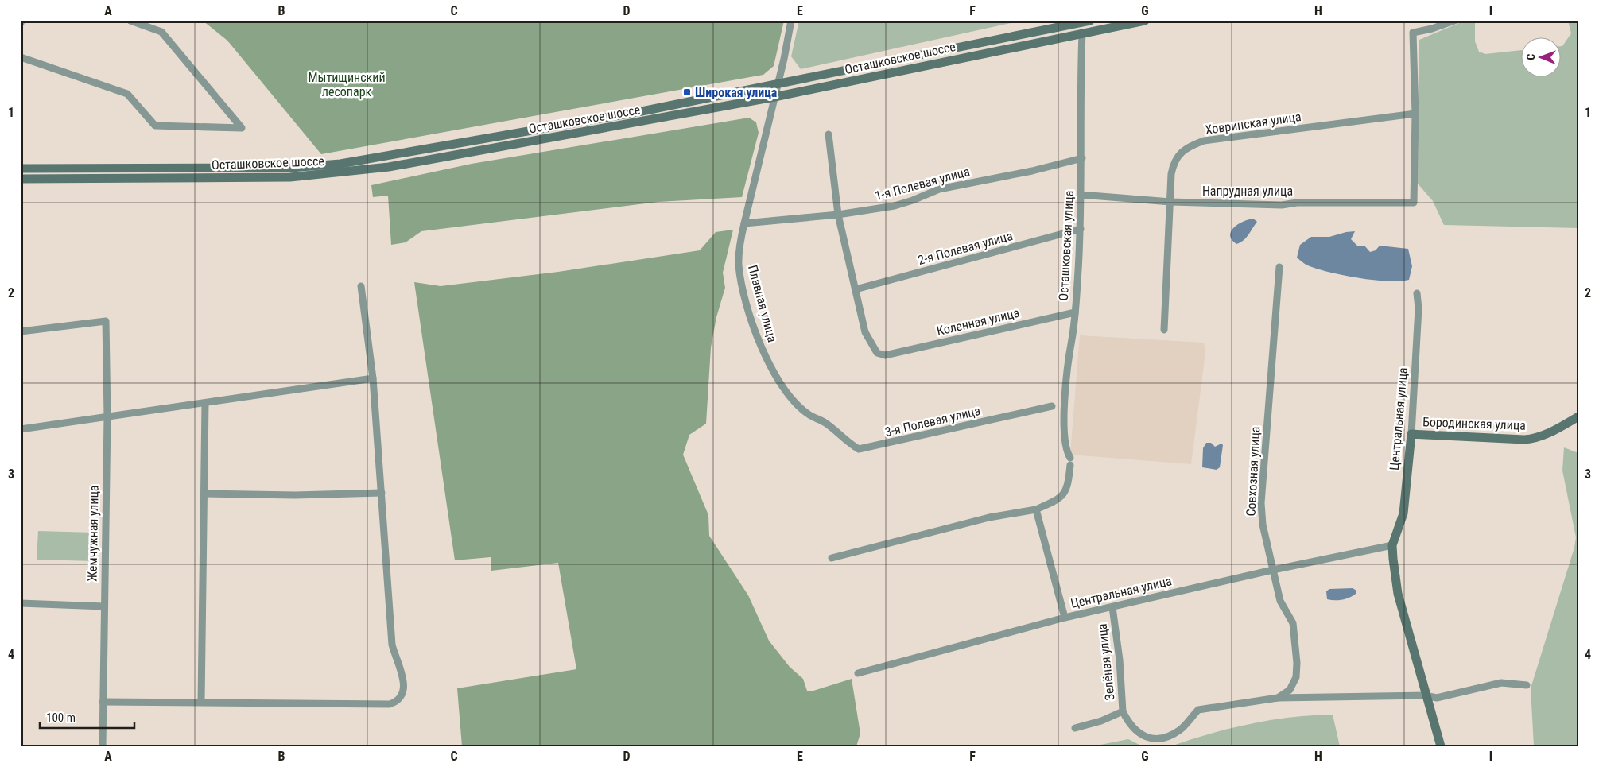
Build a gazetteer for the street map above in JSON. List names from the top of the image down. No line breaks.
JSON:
{"streets":{"main road":["Осташковское шоссе","Центральная улица","Бородинская улица"],"street":["Ховринская улица","1-я Полевая улица","Напрудная улица","Осташковская улица","2-я Полевая улица","Плавная улица","Коленная улица","3-я Полевая улица","Совхозная улица","Жемчужная улица","Зелёная улица"]},"crossings":[["Осташковское шоссе","Осташковская улица"],["Осташковское шоссе","Плавная улица"],["Ховринская улица","Напрудная улица"],["1-я Полевая улица","Осташковская улица"],["1-я Полевая улица","Плавная улица"],["Напрудная улица","Осташковская улица"],["Осташковская улица","2-я Полевая улица"],["Осташковская улица","Коленная улица"],["2-я Полевая улица","Коленная улица"],["Плавная улица","3-я Полевая улица"],["Центральная улица","Бородинская улица"],["Центральная улица","Совхозная улица"],["Центральная улица","Зелёная улица"]],"parks":["Мытищинский лесопарк"],"places":{"transit":["Широкая улица"]},"scale_bar":"100 m","north":"left","grid":{"columns":["A","B","C","D","E","F","G","H","I"],"rows":["1","2","3","4"]}}
